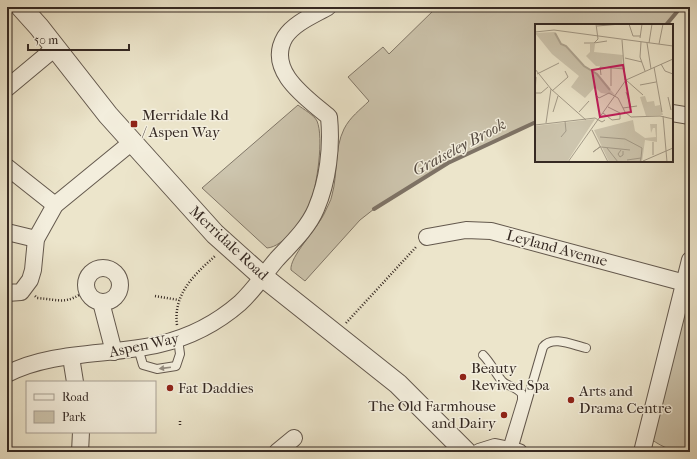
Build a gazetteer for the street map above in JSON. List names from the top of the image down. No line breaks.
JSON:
{"streets":{"street":["Merridale Road","Leyland Avenue","Aspen Way"]},"crossings":[["Merridale Road","Aspen Way"]],"water":["Graiseley Brook"],"places":{"transit":["Merridale Rd / Aspen Way"],"other":["Beauty Revived Spa","Fat Daddies","Arts and Drama Centre","The Old Farmhouse and Dairy"]},"legend":["Road","Park"],"scale_bar":"50 m"}
